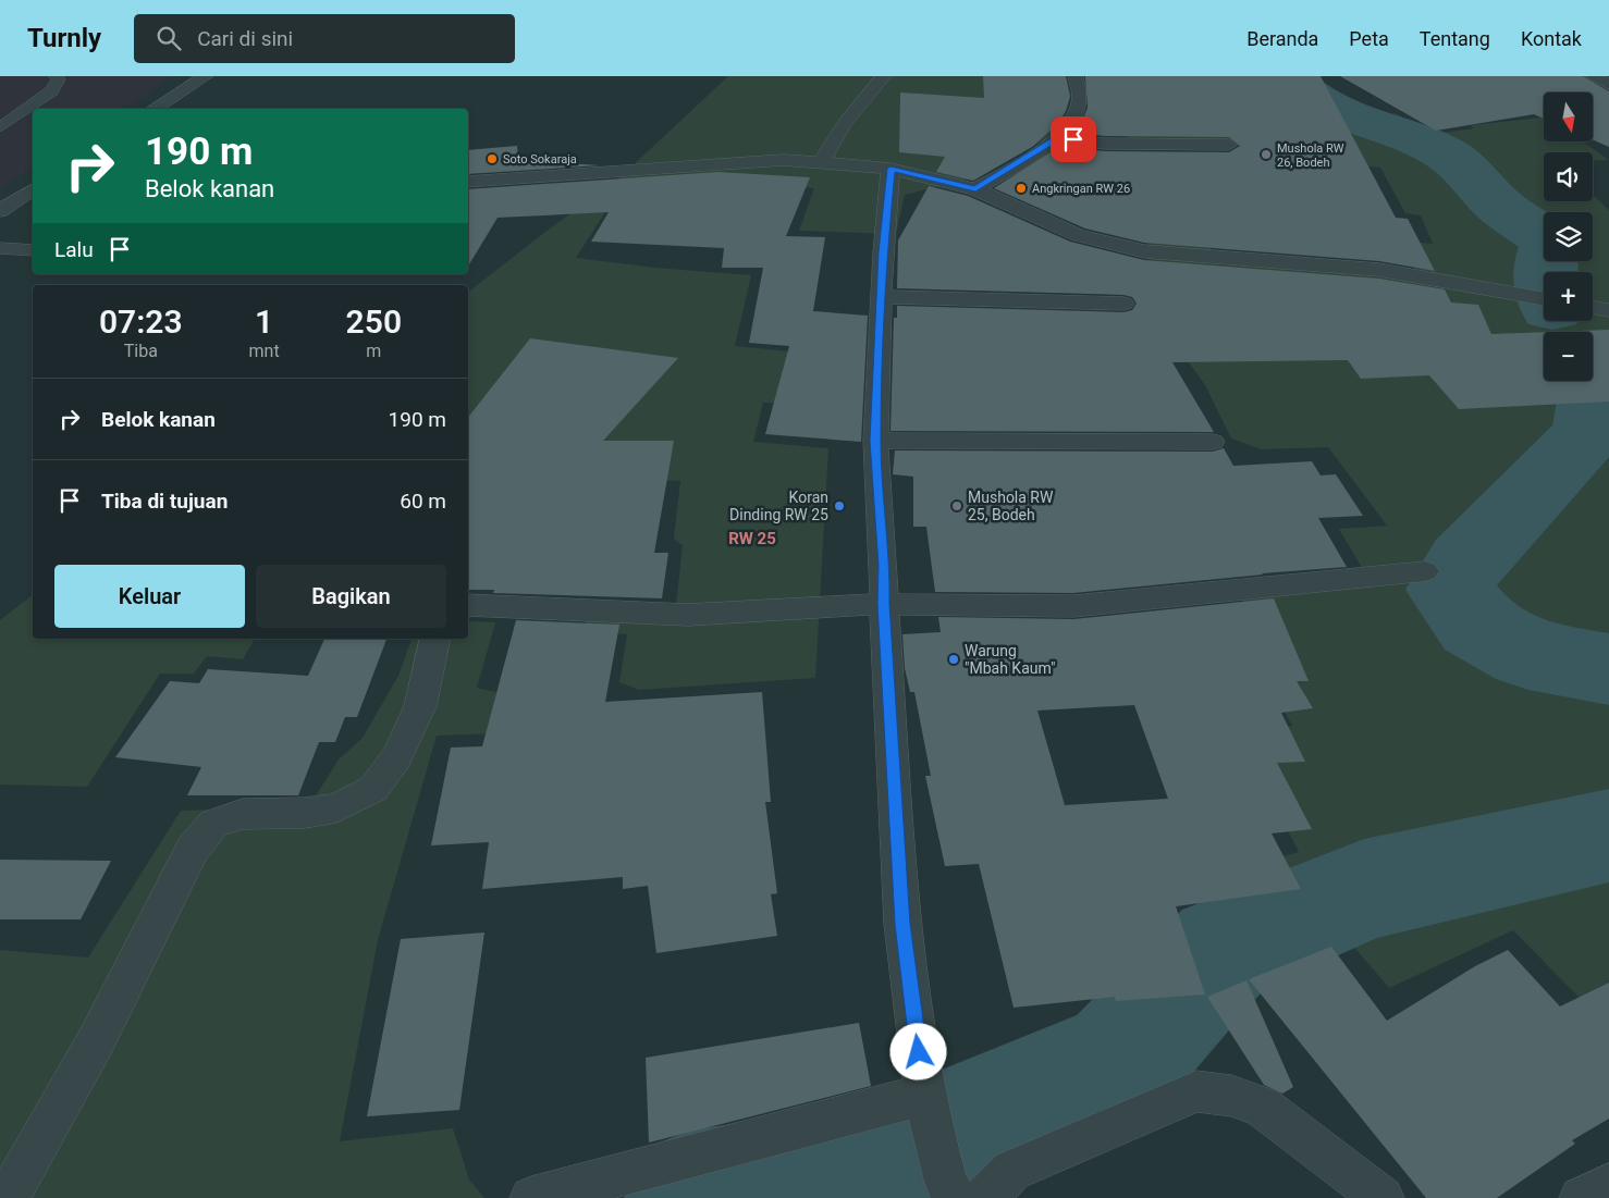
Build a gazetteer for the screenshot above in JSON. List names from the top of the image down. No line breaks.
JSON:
{"districts":["RW 25"],"places":["Mushola RW 26, Bodeh","Soto Sokaraja","Angkringan RW 26","Koran Dinding RW 25","Mushola RW 25, Bodeh","Warung \"Mbah Kaum\""],"north":"bottom","page":{"header":"Turnly","search":"Cari di sini","nav":["Beranda","Peta","Tentang","Kontak"],"map_buttons":["+","−"],"turn":["190 m","Belok kanan"],"then":"Lalu","eta":["07:23","Tiba","1","mnt","250","m"],"list":[{"name":"Belok kanan","value":"190 m"},{"name":"Tiba di tujuan","value":"60 m"}],"buttons":["Keluar","Bagikan"]}}
